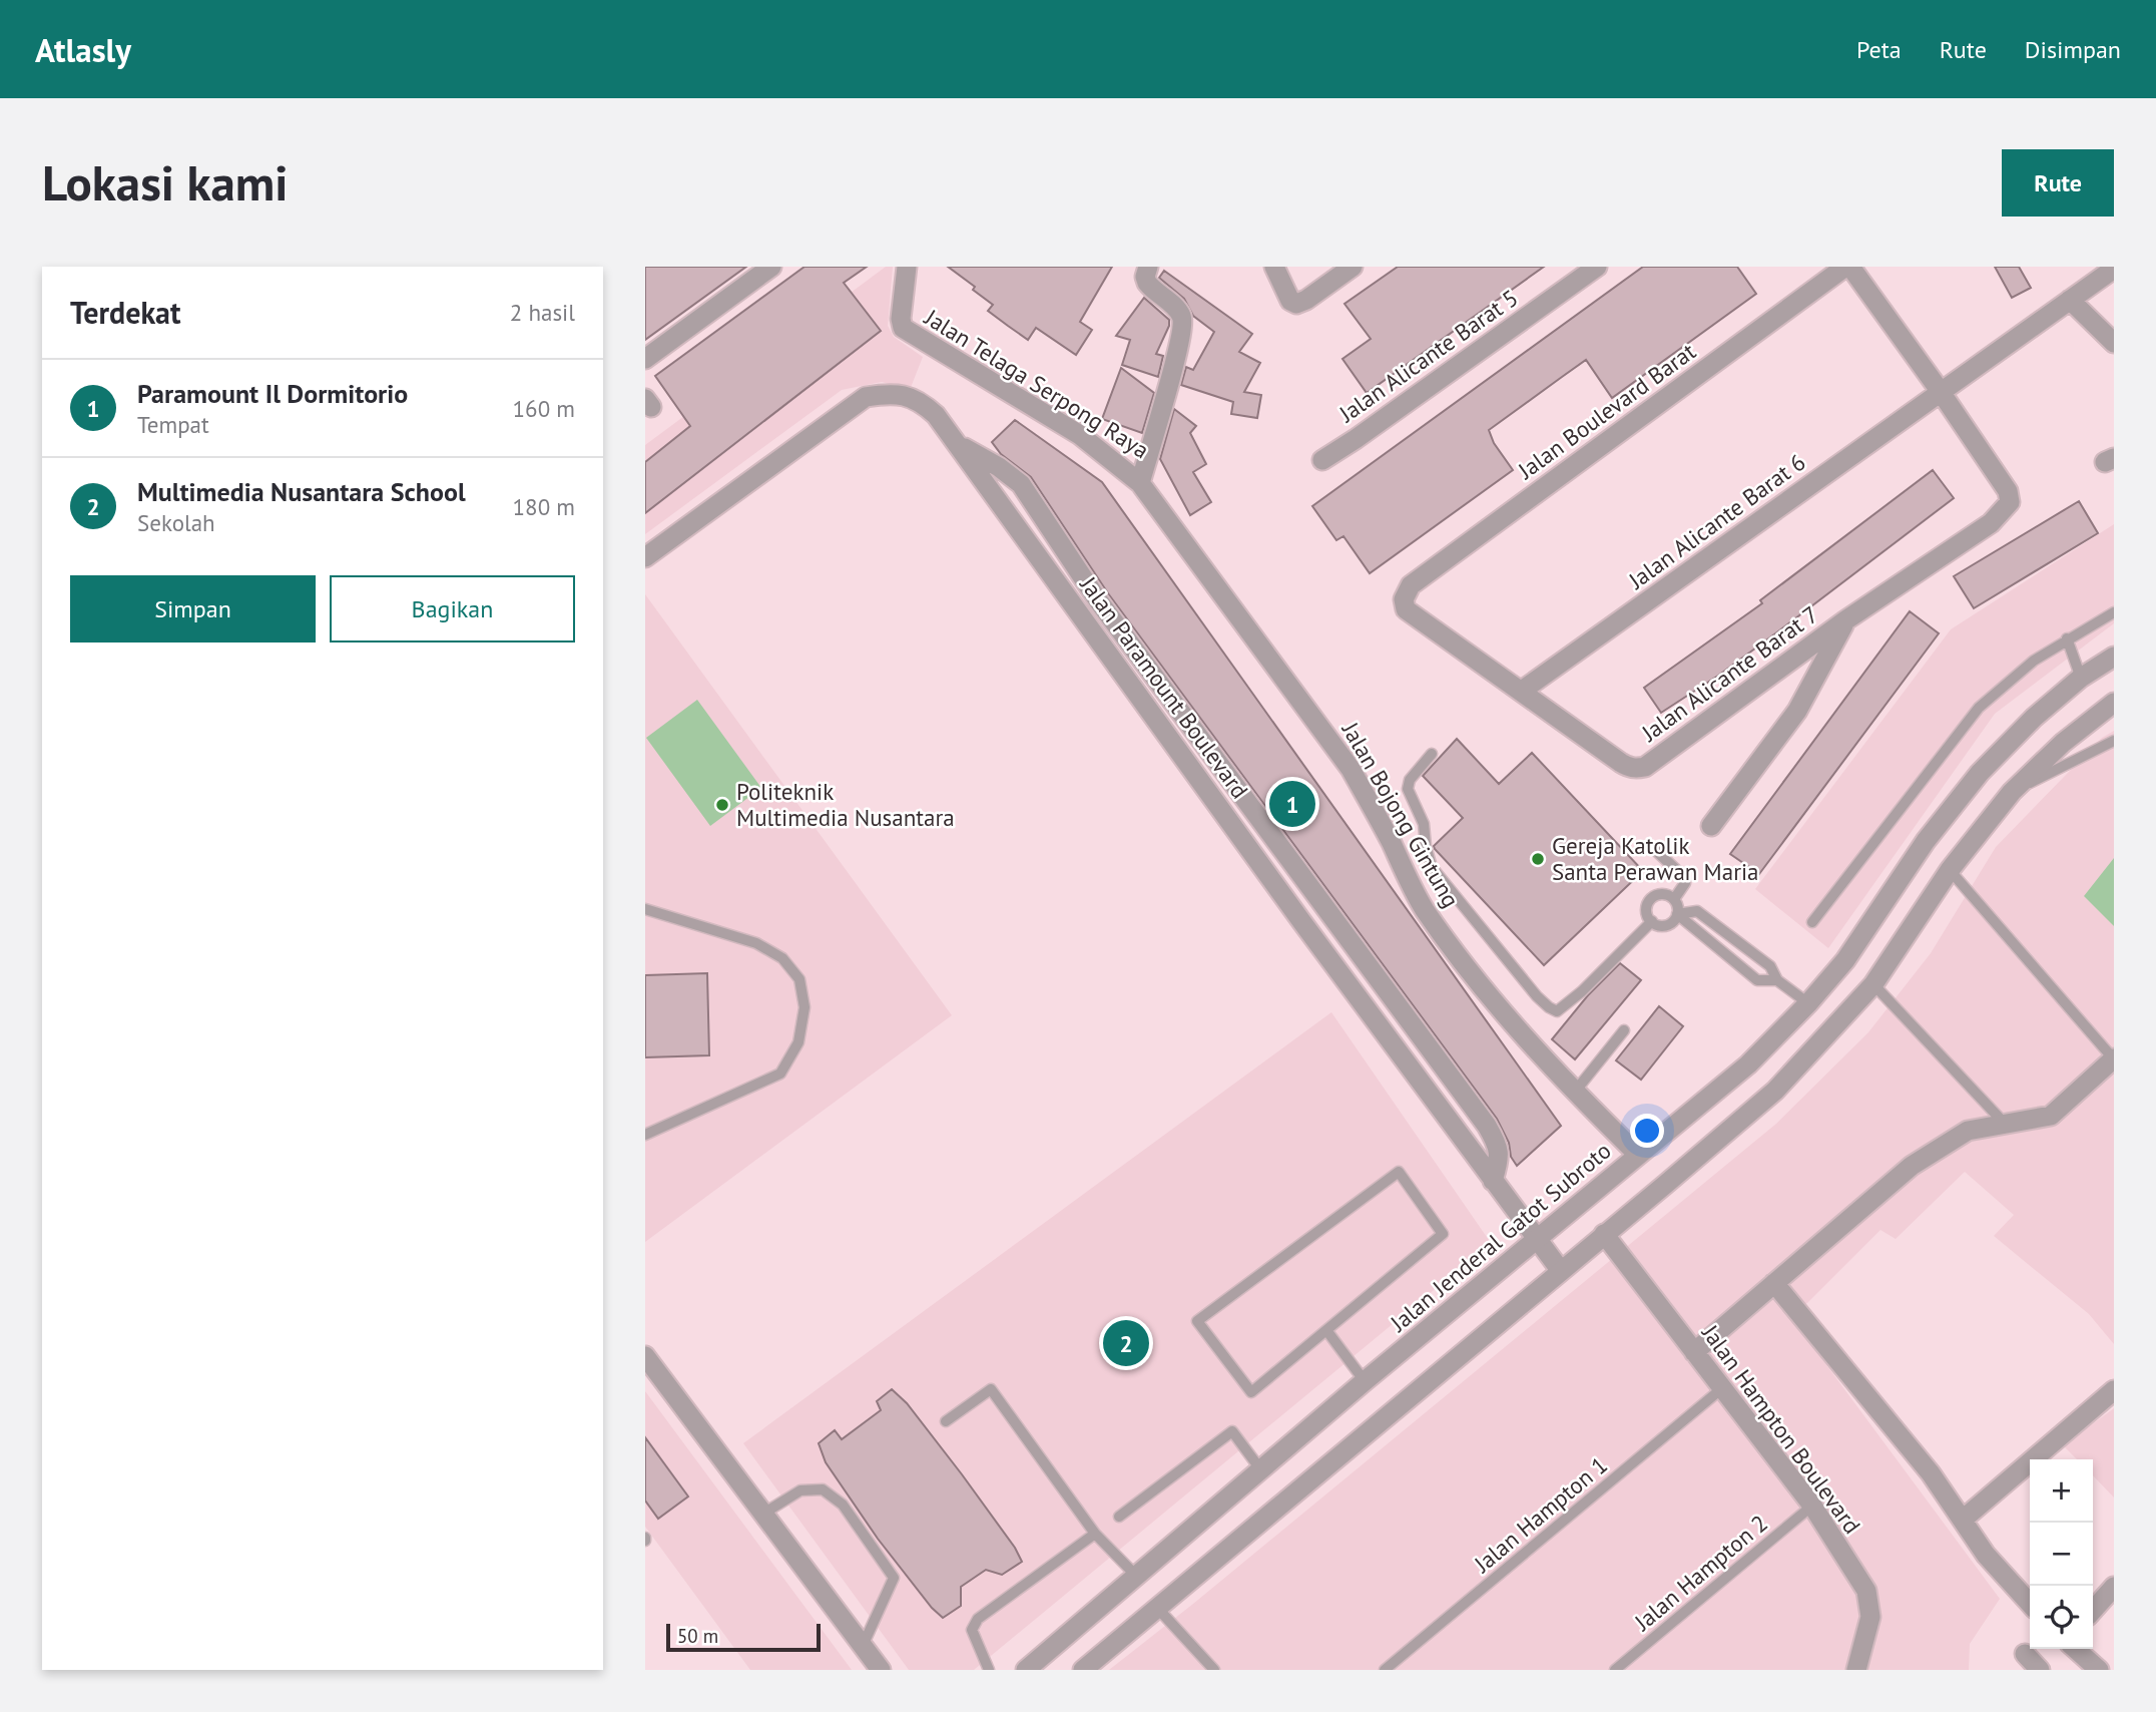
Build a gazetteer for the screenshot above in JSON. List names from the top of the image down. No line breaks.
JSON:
{"streets":{"street":["Jalan Alicante Barat 5","Jalan Telaga Serpong Raya","Jalan Boulevard Barat","Jalan Alicante Barat 6","Jalan Alicante Barat 7","Jalan Paramount Boulevard","Jalan Bojong Gintung","Jalan Jenderal Gatot Subroto","Jalan Hampton Boulevard"],"lane":["Jalan Hampton 1","Jalan Hampton 2"]},"crossings":[["Jalan Telaga Serpong Raya","Jalan Bojong Gintung"],["Jalan Boulevard Barat","Jalan Alicante Barat 6"],["Jalan Boulevard Barat","Jalan Alicante Barat 7"],["Jalan Alicante Barat 6","Jalan Alicante Barat 7"],["Jalan Paramount Boulevard","Jalan Jenderal Gatot Subroto"],["Jalan Bojong Gintung","Jalan Jenderal Gatot Subroto"],["Jalan Hampton Boulevard","Jalan Hampton 1"],["Jalan Hampton Boulevard","Jalan Hampton 2"]],"places":["Politeknik Multimedia Nusantara","Gereja Katolik Santa Perawan Maria"],"scale_bar":"50 m","page":{"header":"Atlasly","nav":["Peta","Rute","Disimpan"],"buttons":["Rute",["Simpan","Bagikan"]],"title":"Lokasi kami","heading":["Terdekat","2 hasil"],"list":[{"mark":"1","name":"Paramount Il Dormitorio","note":"Tempat","value":"160 m"},{"mark":"2","name":"Multimedia Nusantara School","note":"Sekolah","value":"180 m"}],"pins":["1","2"],"map_buttons":["+","−"],"scale":"50 m"}}
